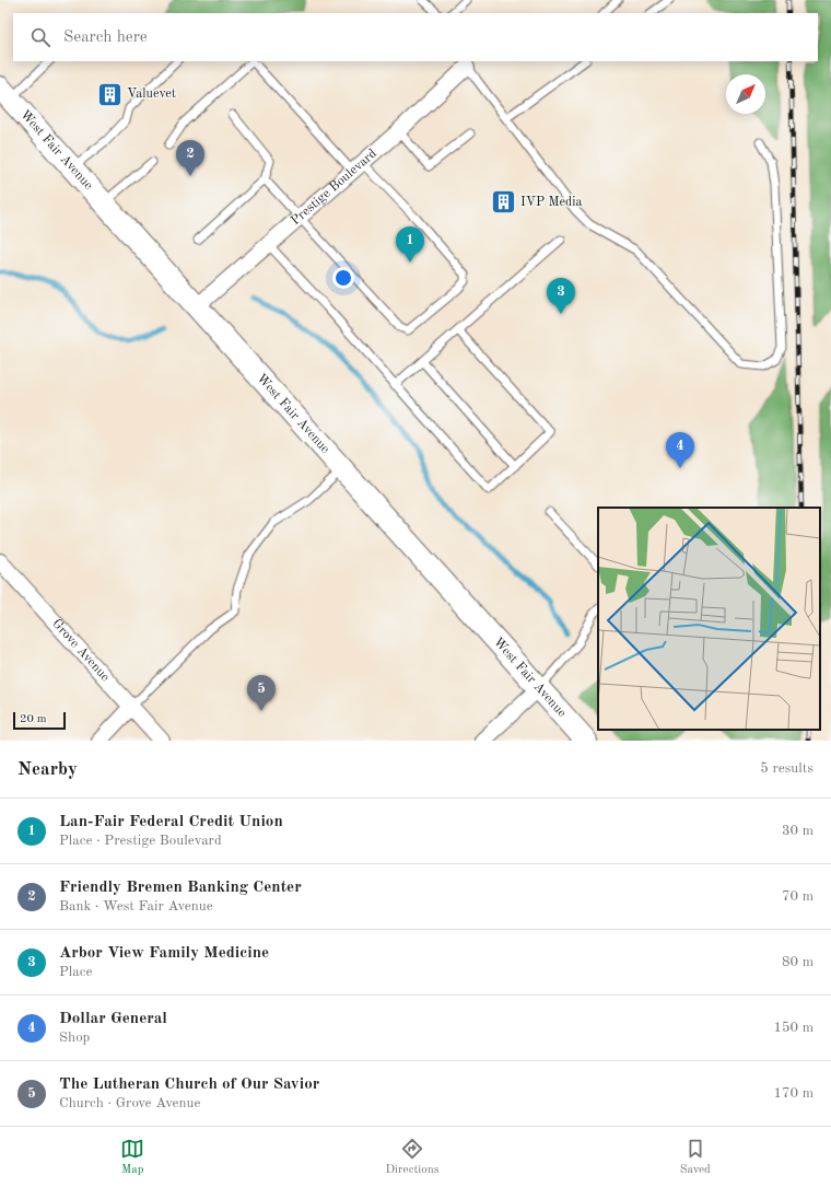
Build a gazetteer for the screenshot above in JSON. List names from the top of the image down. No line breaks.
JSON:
{"streets":{"street":["West Fair Avenue","Prestige Boulevard","Grove Avenue"]},"crossings":[["West Fair Avenue","Prestige Boulevard"]],"places":{"building":["Valuevet","IVP Media"]},"scale_bar":"20 m","north":"top right","page":{"search":"Search here","pins":["2","1","3","4","5"],"scale":"20 m","heading":["Nearby","5 results"],"list":[{"mark":"1","name":"Lan-Fair Federal Credit Union","note":"Place · Prestige Boulevard","value":"30 m"},{"mark":"2","name":"Friendly Bremen Banking Center","note":"Bank · West Fair Avenue","value":"70 m"},{"mark":"3","name":"Arbor View Family Medicine","note":"Place","value":"80 m"},{"mark":"4","name":"Dollar General","note":"Shop","value":"150 m"},{"mark":"5","name":"The Lutheran Church of Our Savior","note":"Church · Grove Avenue","value":"170 m"}],"nav":["Map","Directions","Saved"]}}
